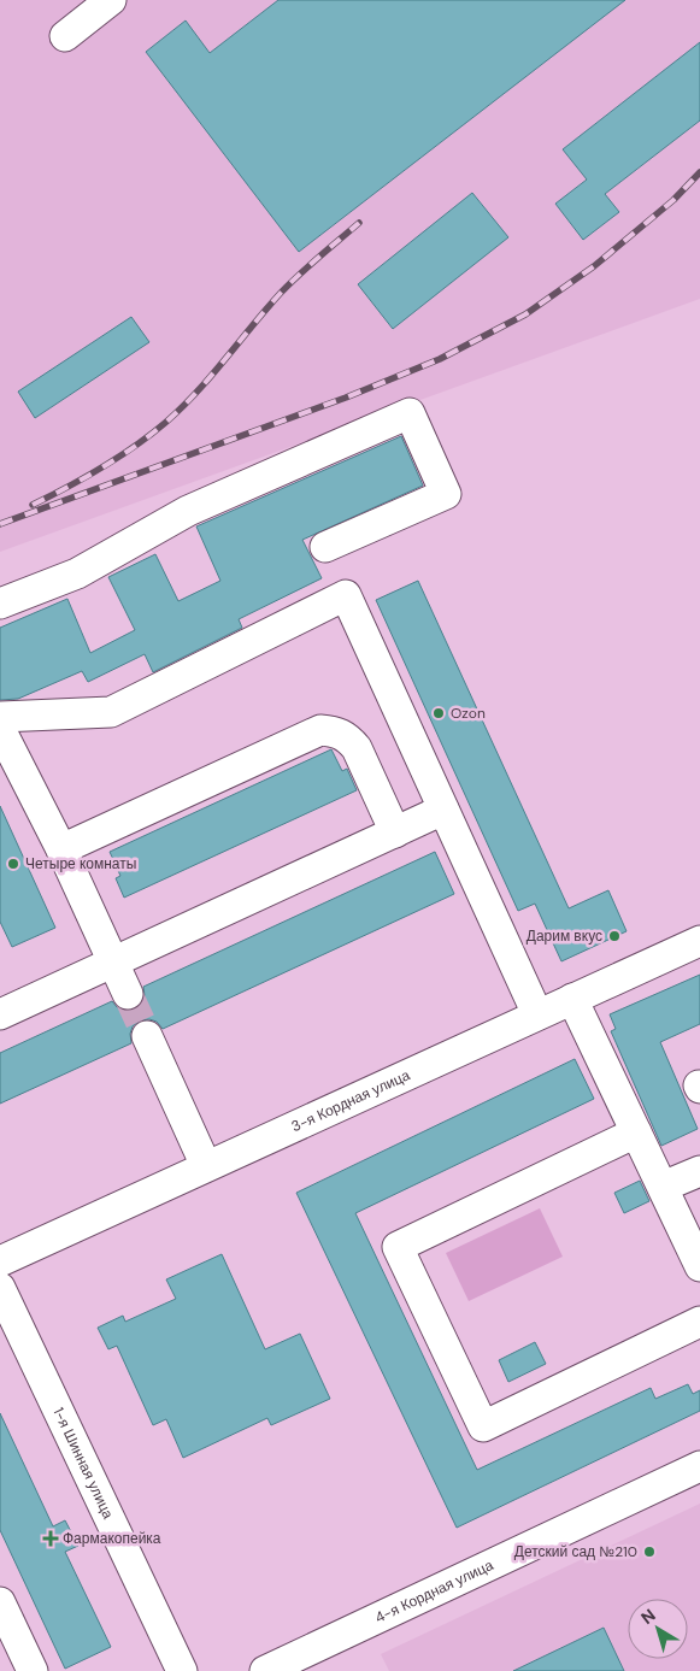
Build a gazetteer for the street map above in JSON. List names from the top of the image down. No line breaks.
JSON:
{"streets":{"street":["3-я Кордная улица","1-я Шинная улица","4-я Кордная улица"]},"places":{"other":["Ozon","Четыре комнаты","Дарим вкус","Детский сад №210"],"health":["Фармакопейка"]},"north":"top left"}
